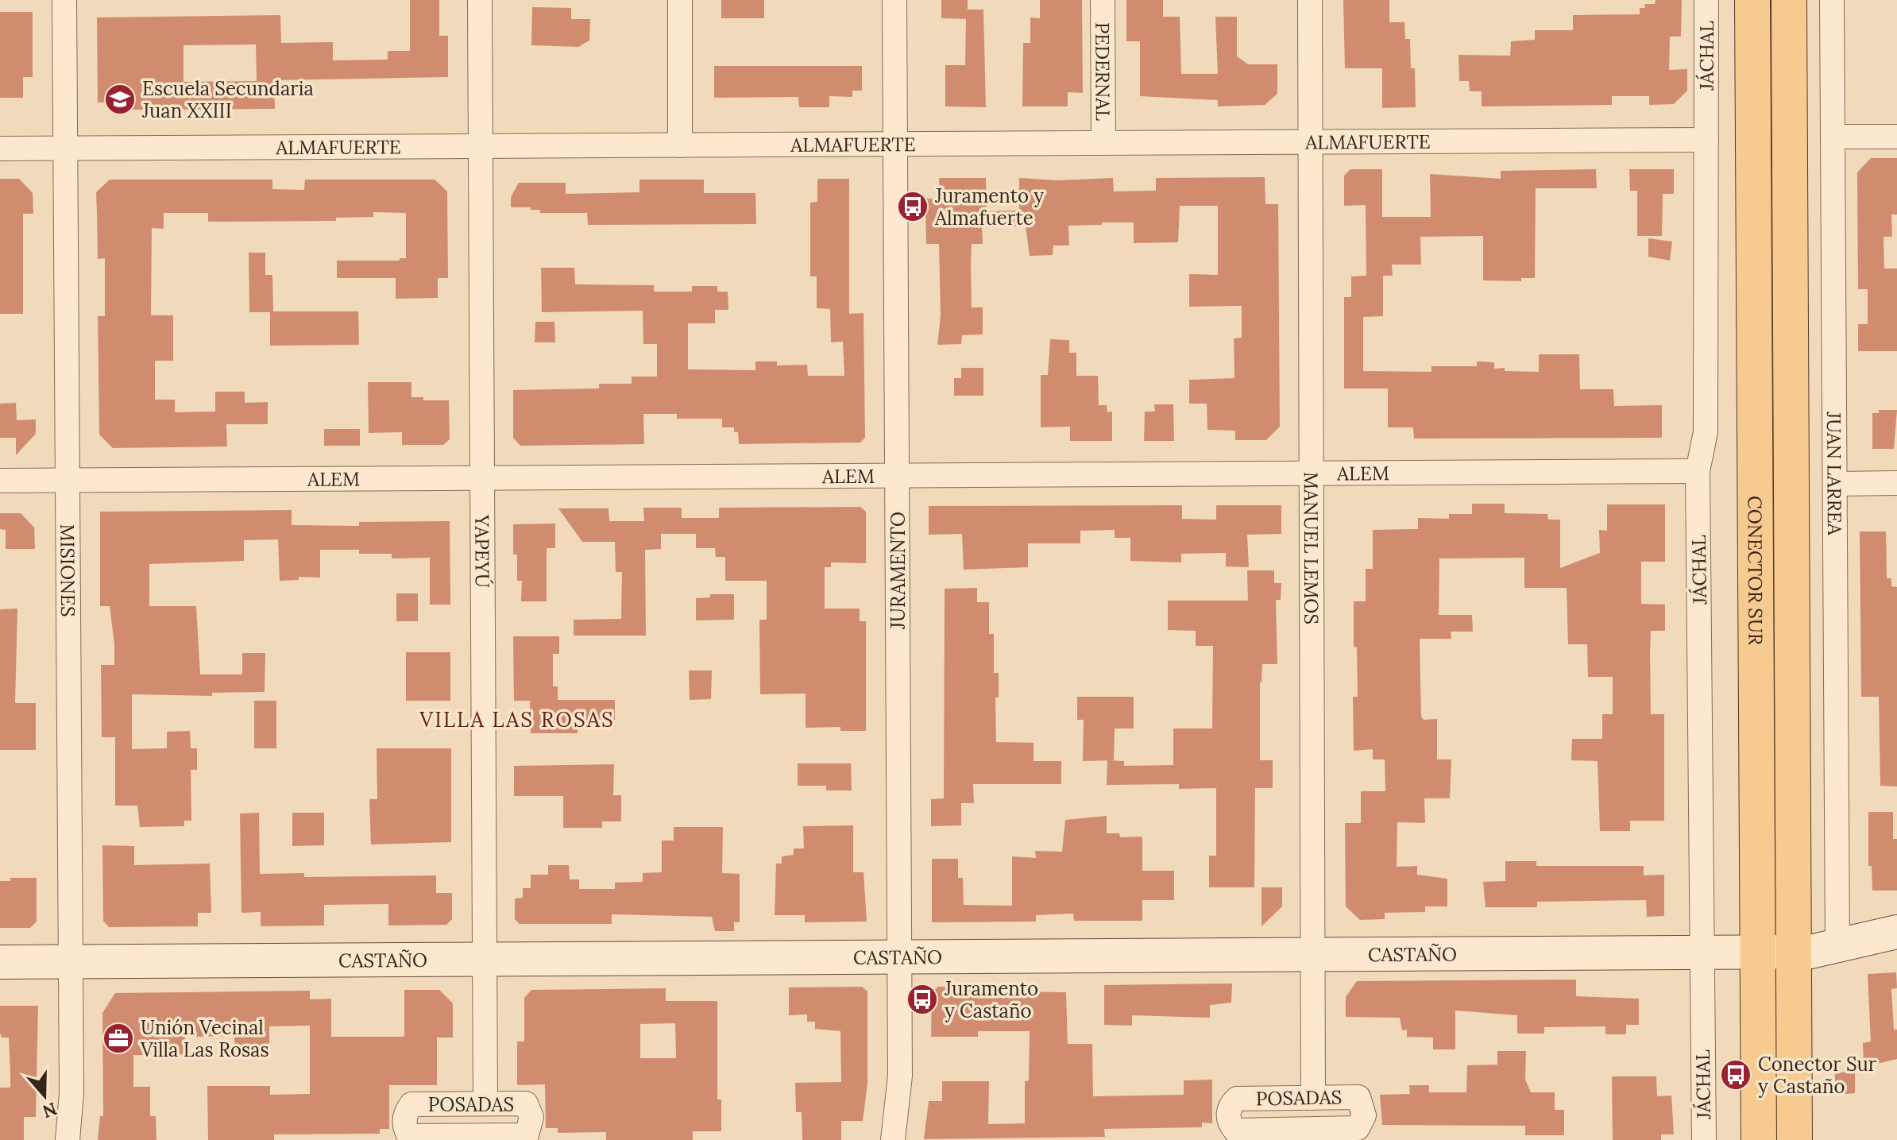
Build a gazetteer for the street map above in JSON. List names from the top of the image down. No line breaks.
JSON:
{"streets":{"main road":["CONECTOR SUR"],"street":["JÁCHAL","PEDERNAL","ALMAFUERTE","ALEM","JUAN LARREA","MANUEL LEMOS","YAPEYÚ","MISIONES","JURAMENTO","CASTAÑO","POSADAS"]},"crossings":[["JÁCHAL","ALMAFUERTE"],["JÁCHAL","ALEM"],["JÁCHAL","CASTAÑO"],["PEDERNAL","ALMAFUERTE"],["ALMAFUERTE","MANUEL LEMOS"],["ALMAFUERTE","YAPEYÚ"],["ALMAFUERTE","MISIONES"],["ALMAFUERTE","JURAMENTO"],["ALEM","MANUEL LEMOS"],["ALEM","YAPEYÚ"],["ALEM","MISIONES"],["ALEM","JURAMENTO"],["JUAN LARREA","CASTAÑO"],["MANUEL LEMOS","CASTAÑO"],["MANUEL LEMOS","POSADAS"],["YAPEYÚ","CASTAÑO"],["YAPEYÚ","POSADAS"],["CONECTOR SUR","CASTAÑO"],["MISIONES","CASTAÑO"],["JURAMENTO","CASTAÑO"]],"districts":["VILLA LAS ROSAS"],"places":{"school or university":["Escuela Secundaria Juan XXIII"],"bus stop":["Juramento y Almafuerte","Juramento y Castaño","Conector Sur y Castaño"],"office":["Unión Vecinal Villa Las Rosas"]},"north":"bottom"}
